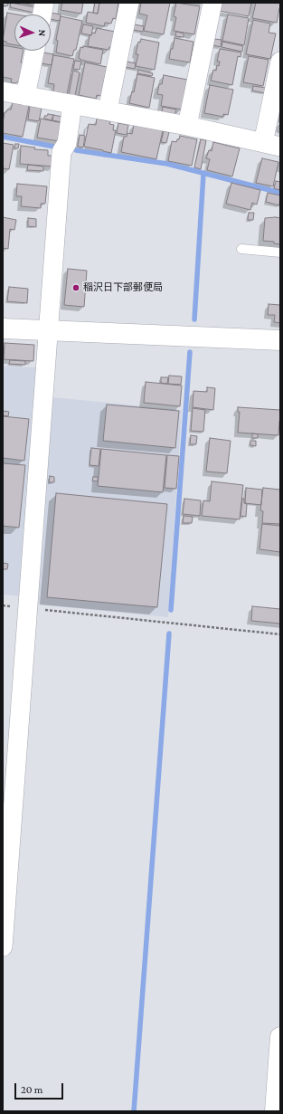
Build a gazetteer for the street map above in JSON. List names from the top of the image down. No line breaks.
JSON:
{"places":["稲沢日下部郵便局"],"scale_bar":"20 m","north":"right"}
